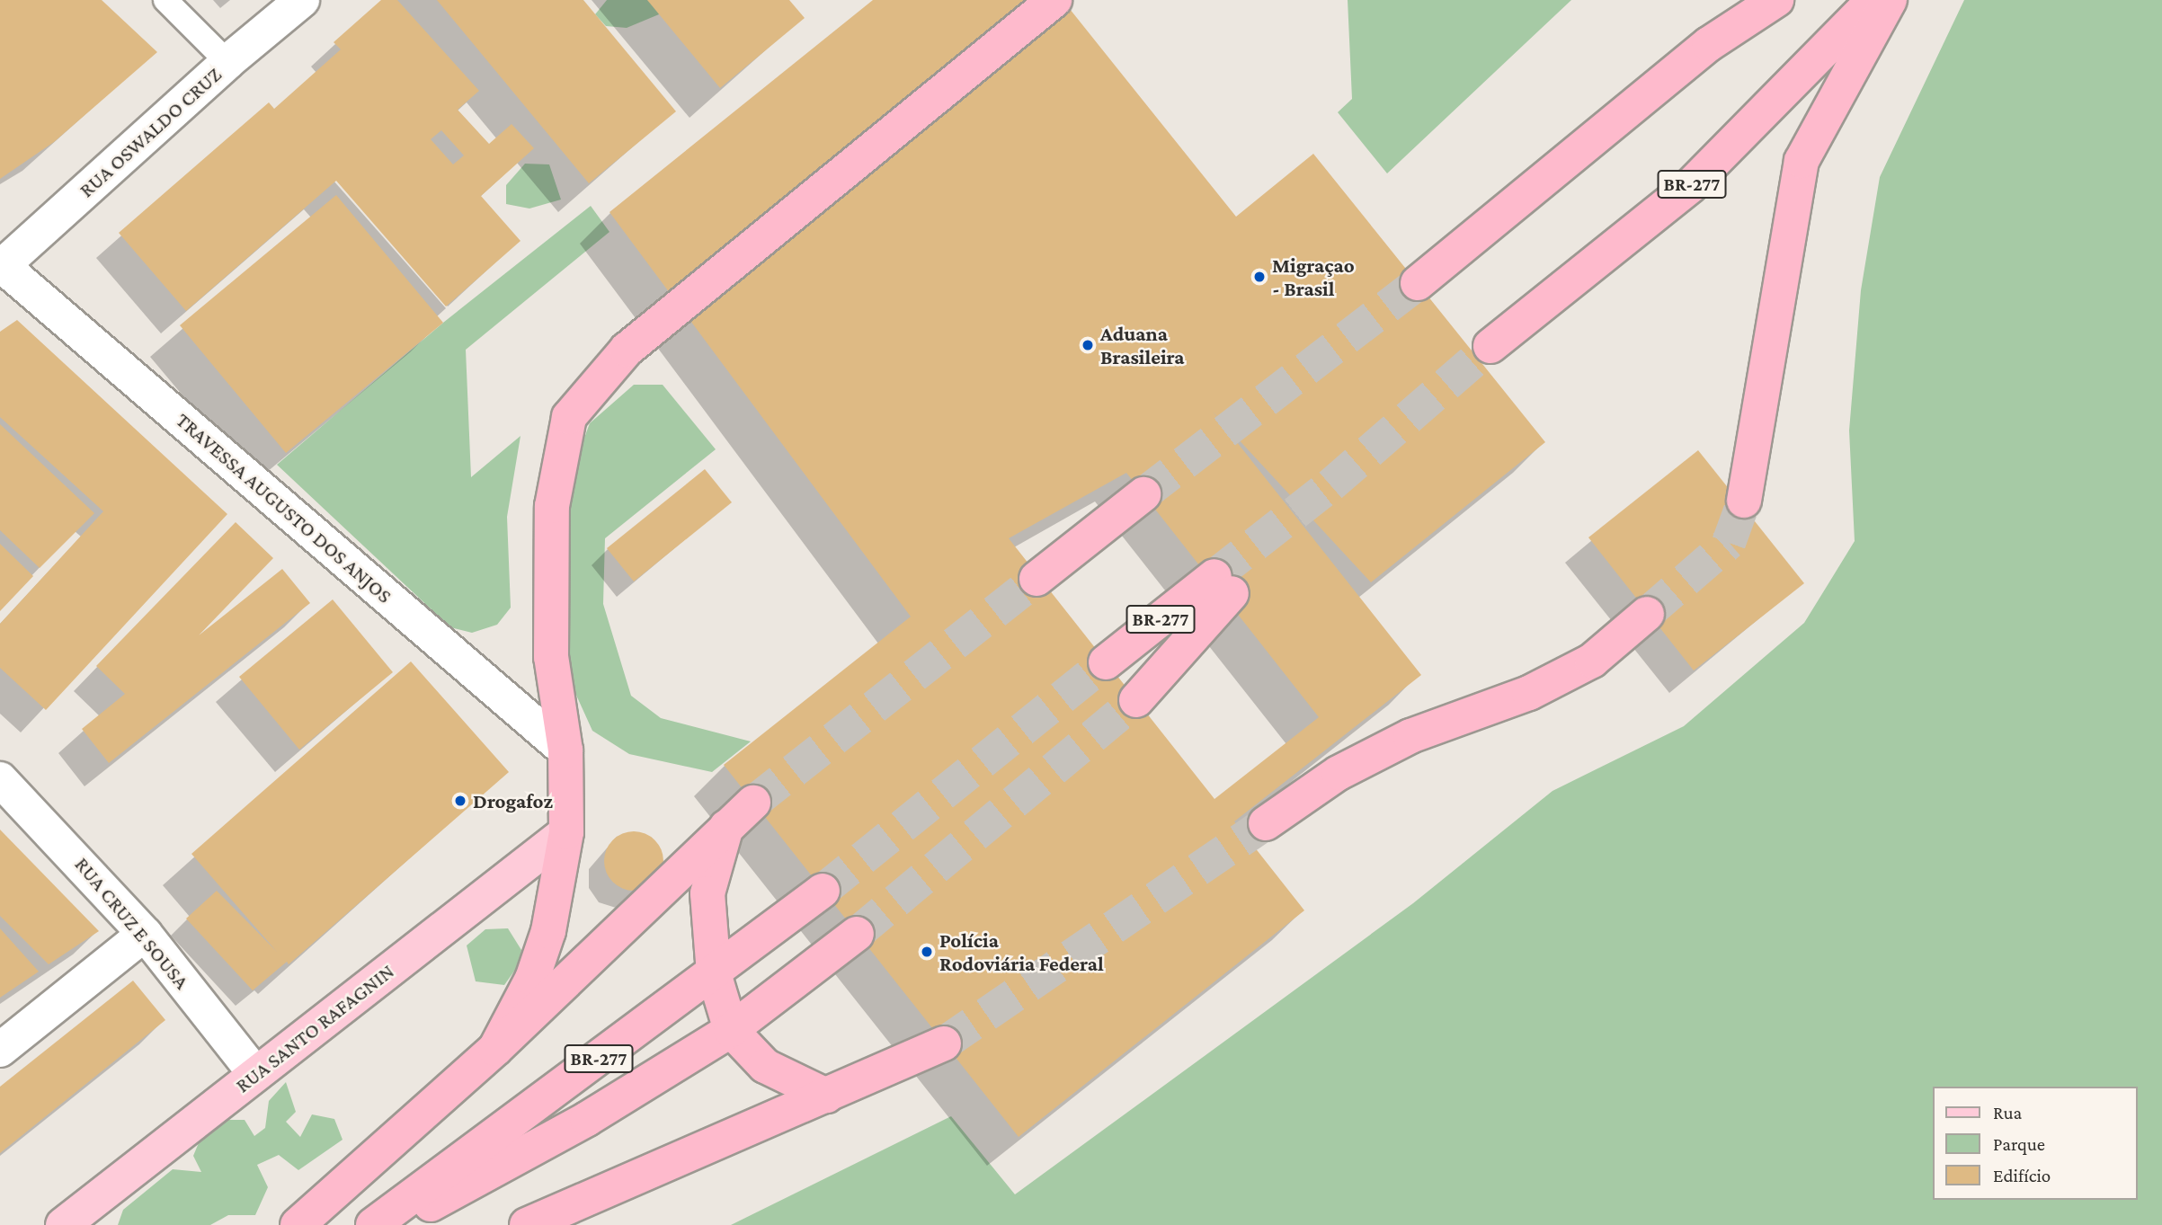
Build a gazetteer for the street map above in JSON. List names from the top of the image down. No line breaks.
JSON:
{"streets":{"highway":["BR-277"],"main road":["RUA SANTO RAFAGNIN"],"street":["RUA OSWALDO CRUZ","TRAVESSA AUGUSTO DOS ANJOS","RUA CRUZ E SOUSA"]},"crossings":[["RUA OSWALDO CRUZ","TRAVESSA AUGUSTO DOS ANJOS"],["RUA CRUZ E SOUSA","RUA SANTO RAFAGNIN"]],"places":["Migraçao - Brasil","Aduana Brasileira","Drogafoz","Polícia Rodoviária Federal"],"legend":["Rua","Parque","Edifício"]}
